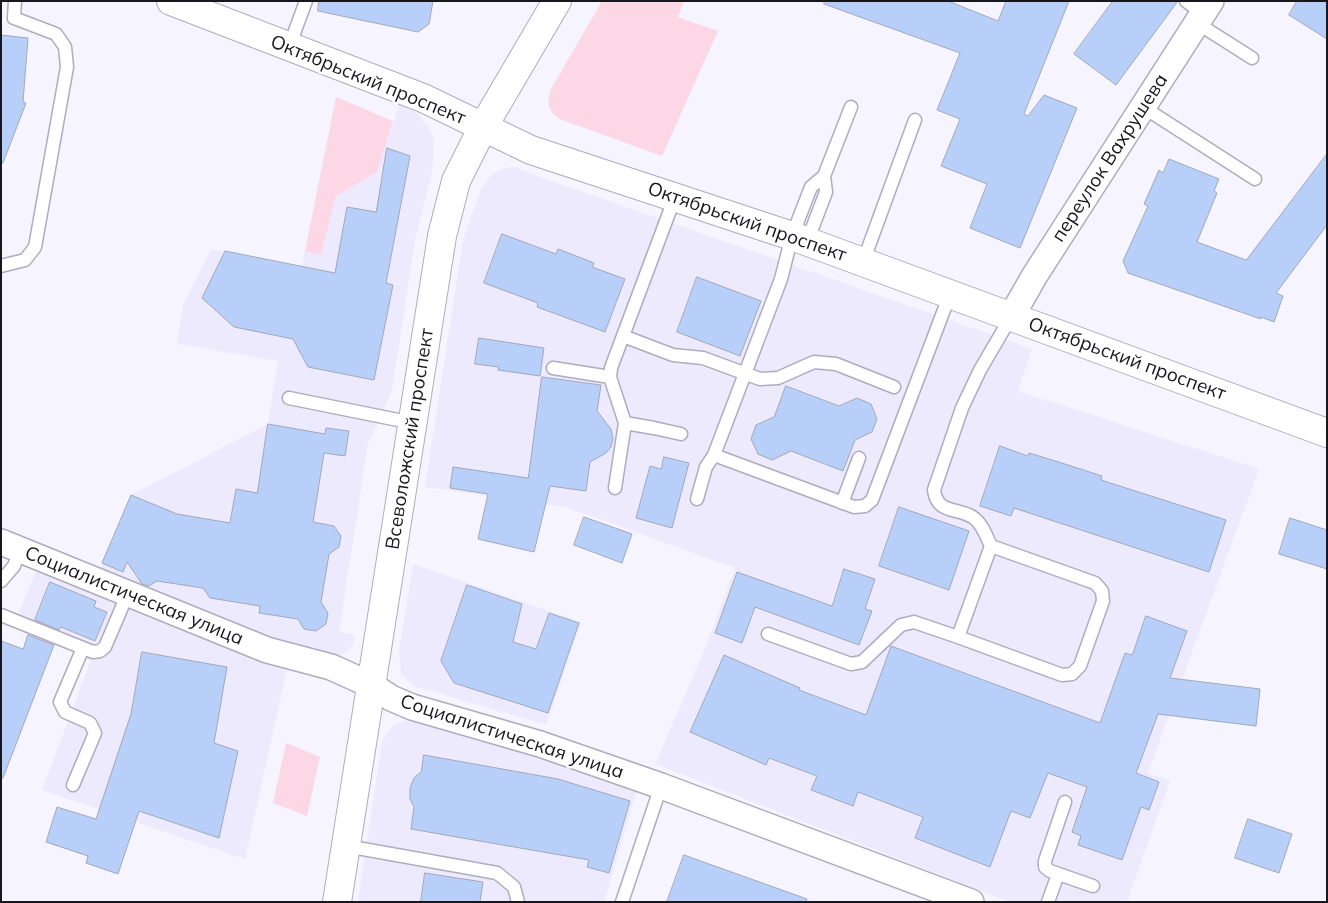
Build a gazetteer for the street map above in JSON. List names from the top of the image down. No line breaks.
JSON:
{"streets":{"street":["Октябрьский проспект","переулок Вахрушева","Всеволожский проспект","Социалистическая улица"]},"crossings":[["Октябрьский проспект","переулок Вахрушева"],["Октябрьский проспект","Всеволожский проспект"],["Всеволожский проспект","Социалистическая улица"]]}
